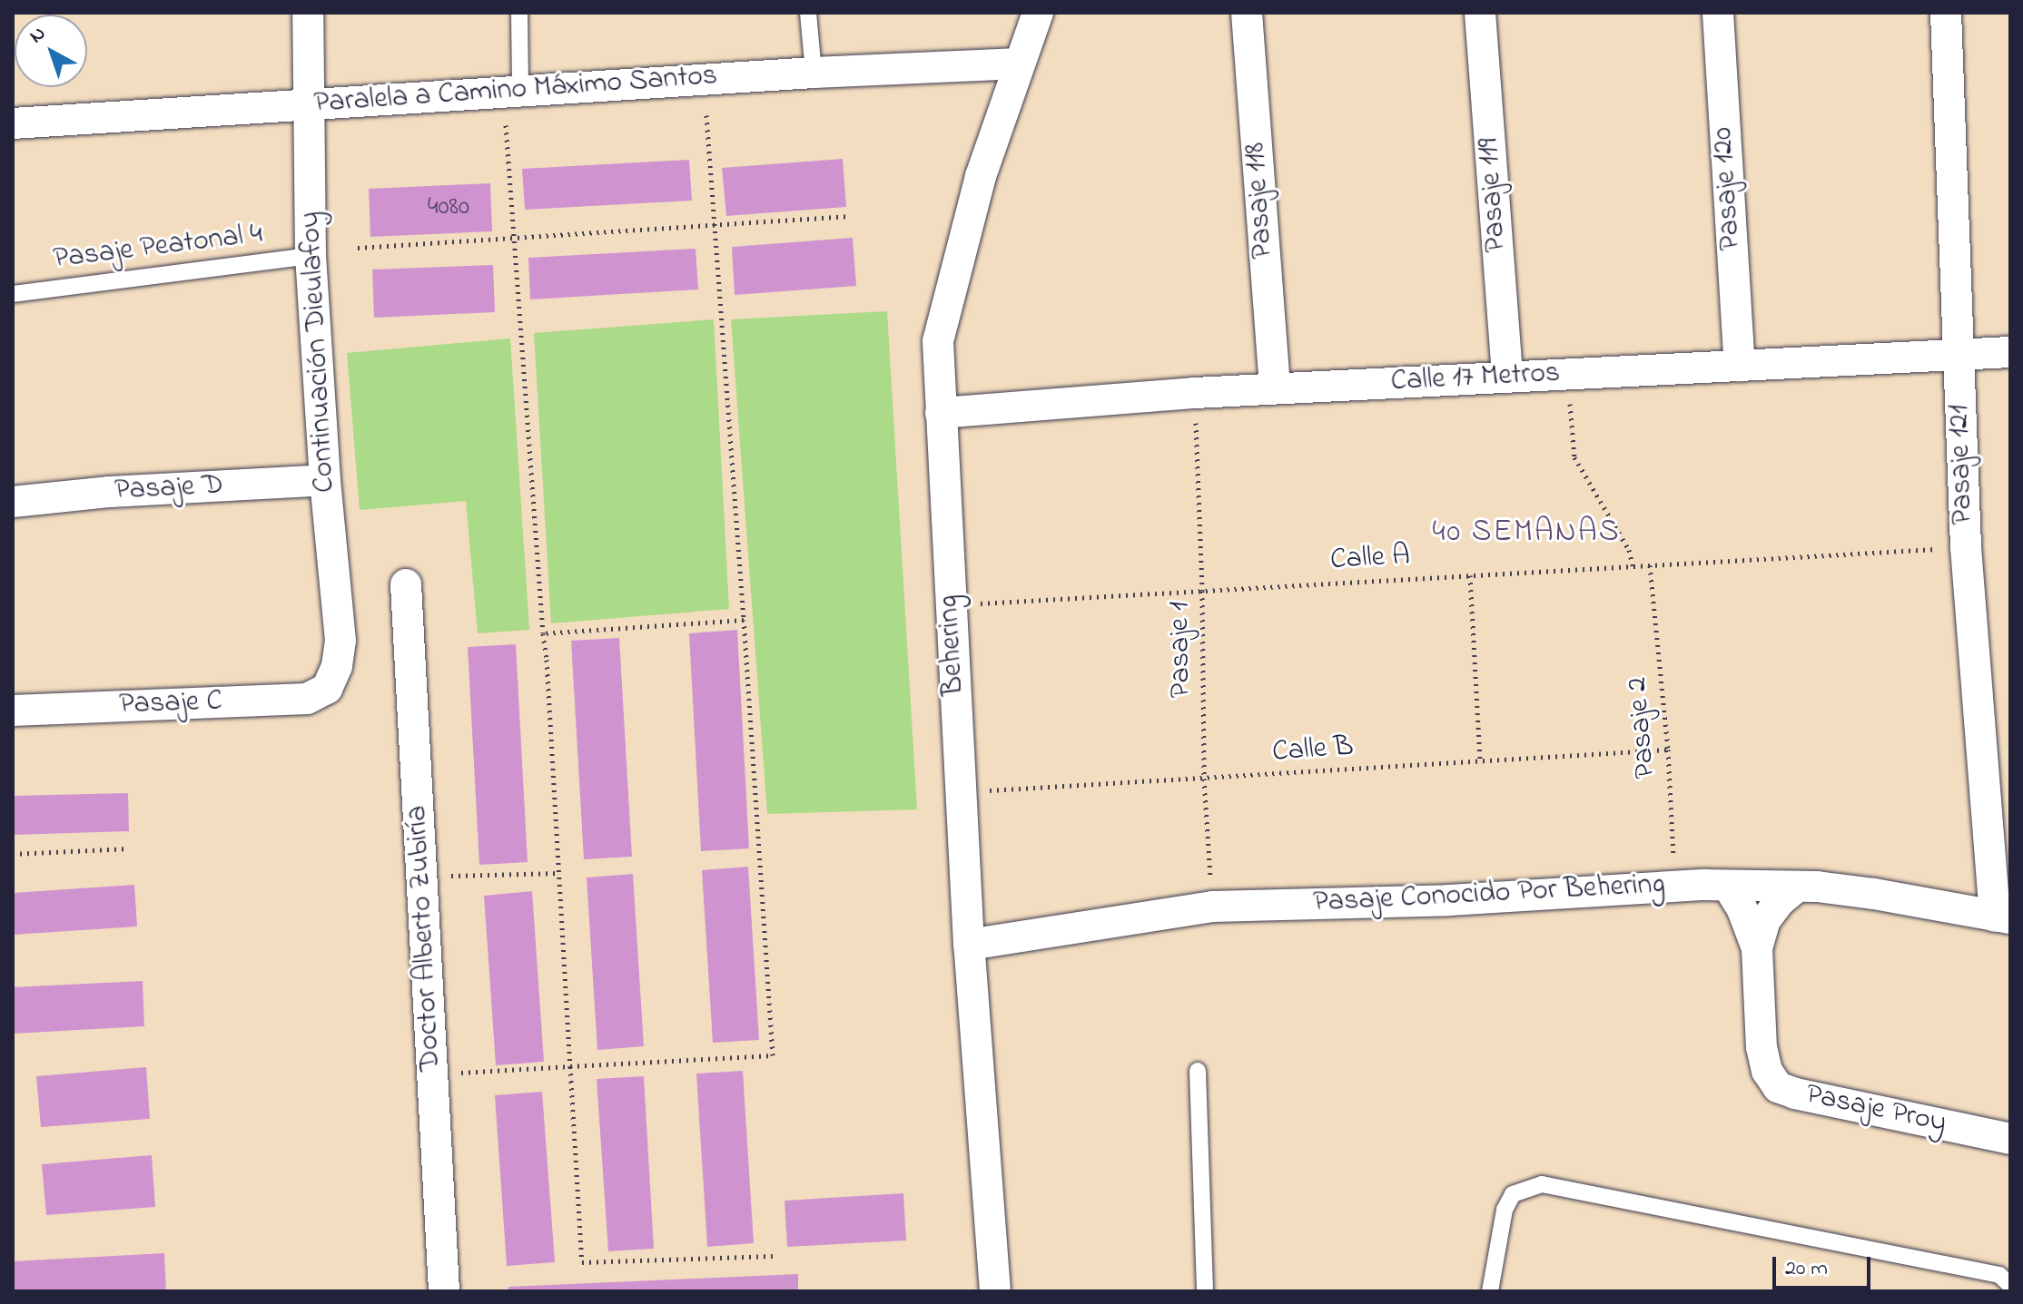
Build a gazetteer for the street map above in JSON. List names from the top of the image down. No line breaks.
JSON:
{"streets":{"street":["Paralela a Camino Máximo Santos","Pasaje 120","Pasaje 119","Pasaje 118","Continuación Dieulafoy","Calle 17 Metros","Pasaje 121","Pasaje D","Behering","Pasaje C","Pasaje Conocido Por Behering","Doctor Alberto Zubiría","Pasaje Proy"],"lane":["Pasaje Peatonal 4"],"path":["Calle A","Pasaje 1","Pasaje 2","Calle B"]},"crossings":[["Paralela a Camino Máximo Santos","Continuación Dieulafoy"],["Paralela a Camino Máximo Santos","Behering"],["Pasaje 120","Calle 17 Metros"],["Pasaje 119","Calle 17 Metros"],["Pasaje 118","Calle 17 Metros"],["Pasaje Peatonal 4","Continuación Dieulafoy"],["Continuación Dieulafoy","Pasaje D"],["Continuación Dieulafoy","Pasaje C"],["Calle 17 Metros","Pasaje 121"],["Calle 17 Metros","Behering"],["Calle 17 Metros","Pasaje 1"],["Pasaje 121","Calle A"],["Pasaje 121","Pasaje Conocido Por Behering"],["Calle A","Behering"],["Calle A","Pasaje 1"],["Calle A","Pasaje 2"],["Behering","Calle B"],["Behering","Pasaje Conocido Por Behering"],["Pasaje 1","Calle B"],["Pasaje 1","Pasaje Conocido Por Behering"],["Pasaje 2","Calle B"],["Pasaje 2","Pasaje Conocido Por Behering"],["Pasaje Conocido Por Behering","Pasaje Proy"]],"districts":["40 SEMANAS"],"house_numbers":["4080"],"scale_bar":"20 m","north":"top left"}
